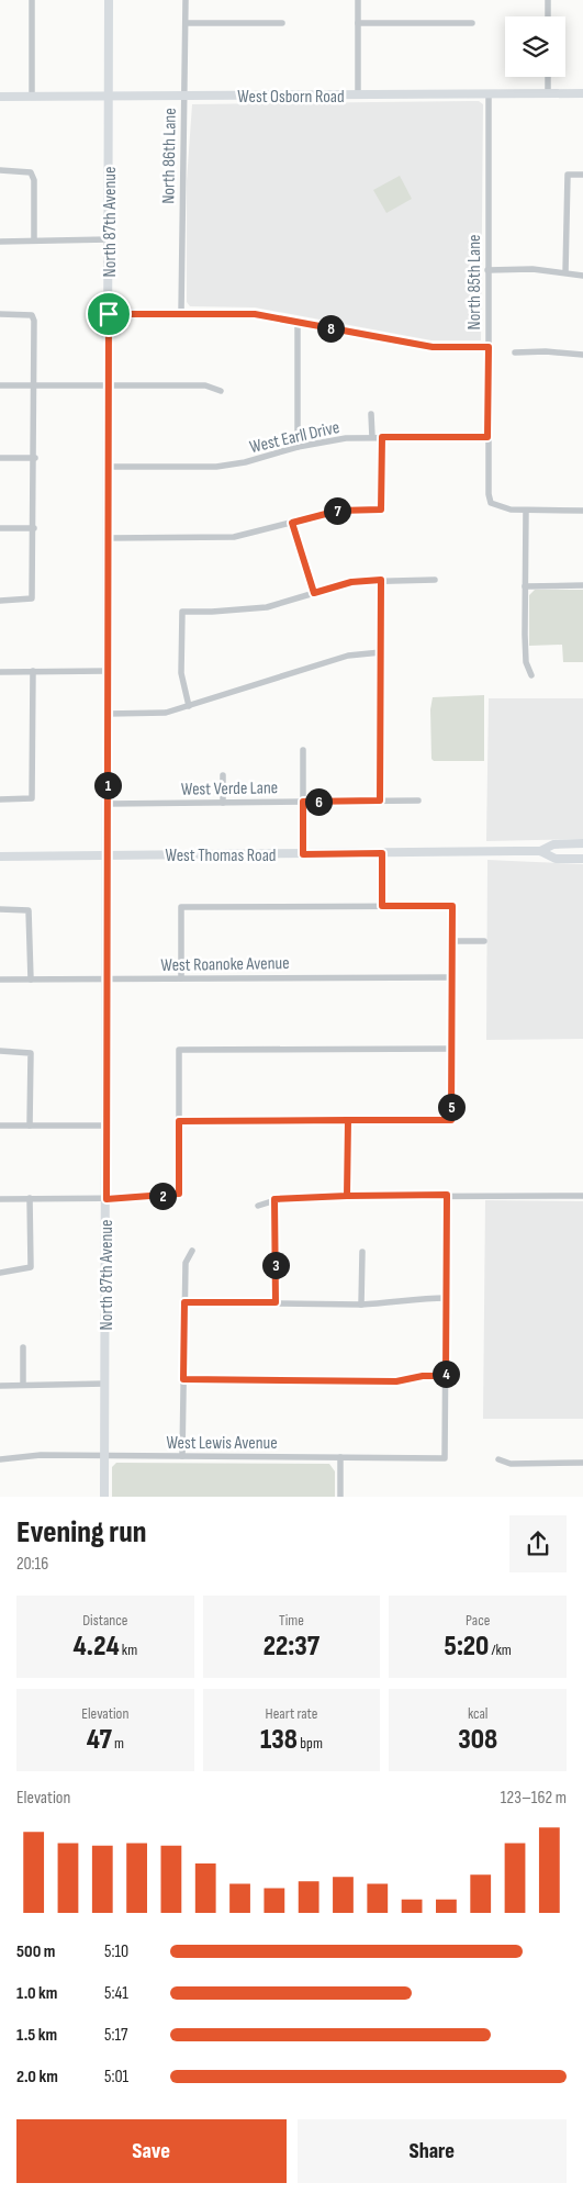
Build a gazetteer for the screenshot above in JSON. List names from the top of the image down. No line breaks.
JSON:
{"streets":{"street":["West Osborn Road","North 86th Lane","North 87th Avenue","North 85th Lane","West Earll Drive","West Verde Lane","West Thomas Road","West Roanoke Avenue","West Lewis Avenue"]},"crossings":[["West Osborn Road","North 86th Lane"],["West Osborn Road","North 87th Avenue"],["West Osborn Road","North 85th Lane"],["North 87th Avenue","West Earll Drive"],["North 87th Avenue","West Verde Lane"],["North 87th Avenue","West Thomas Road"],["North 87th Avenue","West Roanoke Avenue"],["North 87th Avenue","West Lewis Avenue"],["North 85th Lane","West Earll Drive"]],"page":{"pins":["8","7","1","6","5","2","3","4"],"heading":["Evening run","20:16"],"stats":[["Distance","4.24 km"],["Time","22:37"],["Pace","5:20 /km"],["Elevation","47 m"],["Heart rate","138 bpm"],["kcal","308"]],"chart":["Elevation","123–162 m"],"list":[{"name":"500 m","note":"5:10"},{"name":"1.0 km","note":"5:41"},{"name":"1.5 km","note":"5:17"},{"name":"2.0 km","note":"5:01"}],"buttons":["Save","Share"]}}
